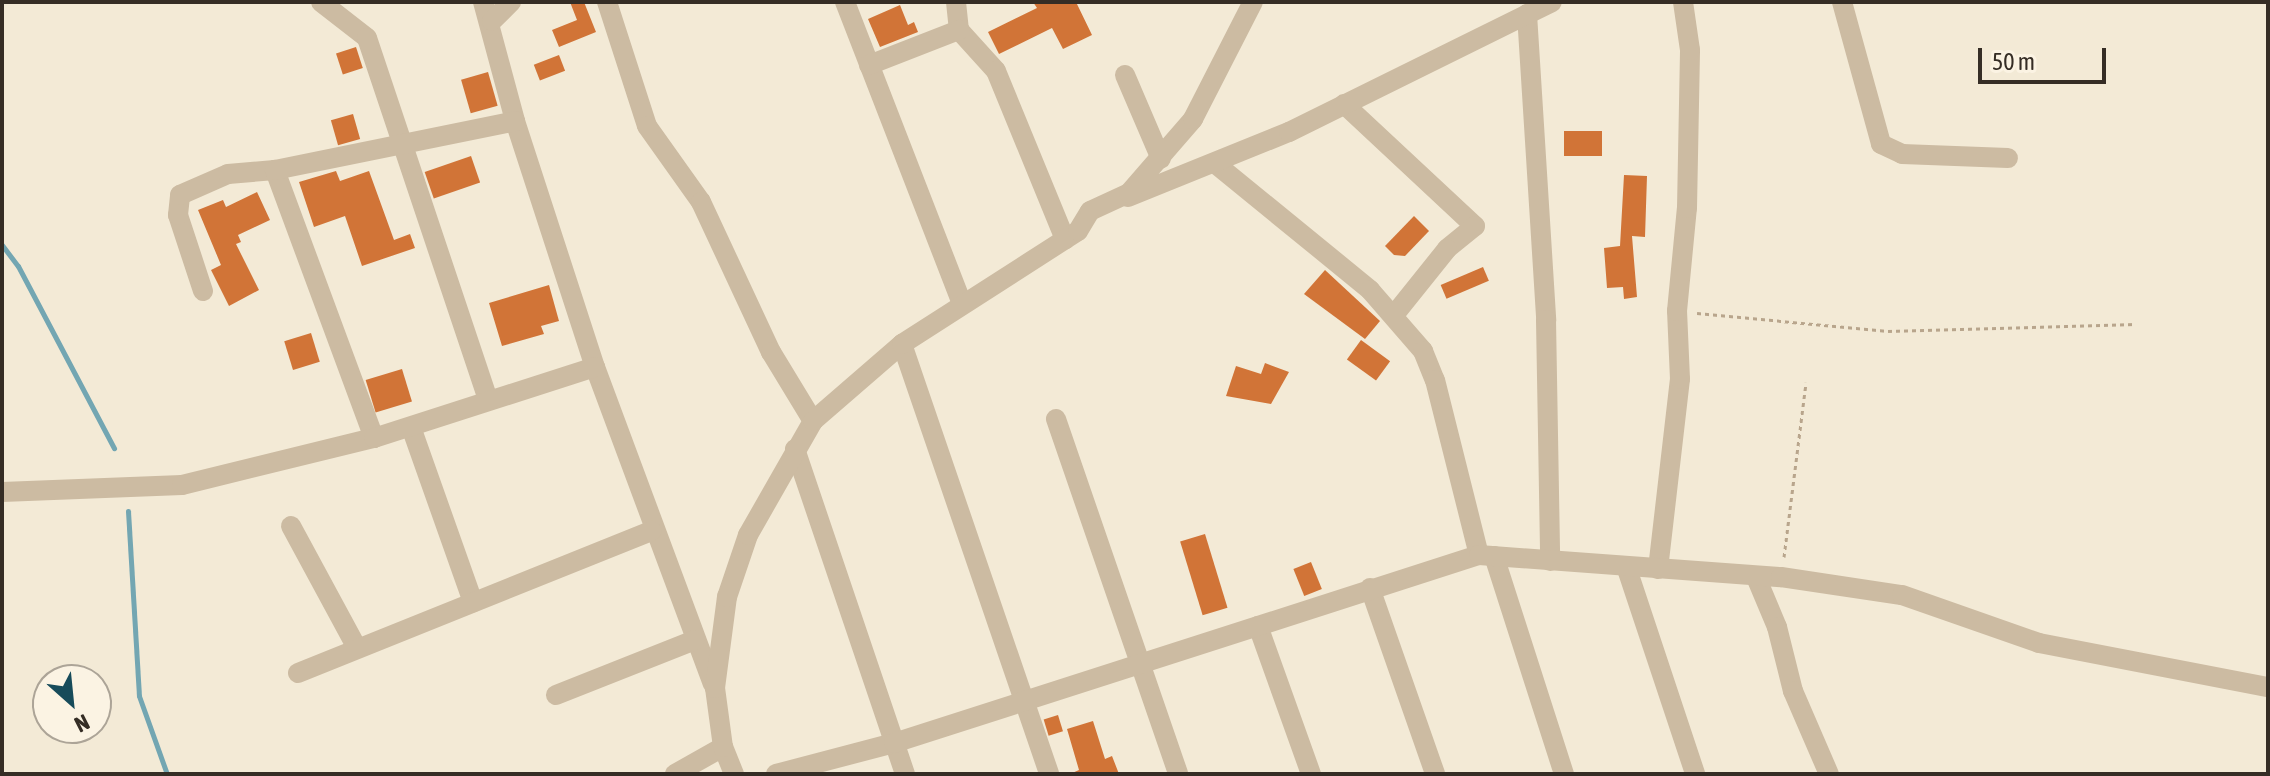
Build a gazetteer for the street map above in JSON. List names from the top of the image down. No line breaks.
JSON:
{"scale_bar":"50 m","north":"bottom right"}
